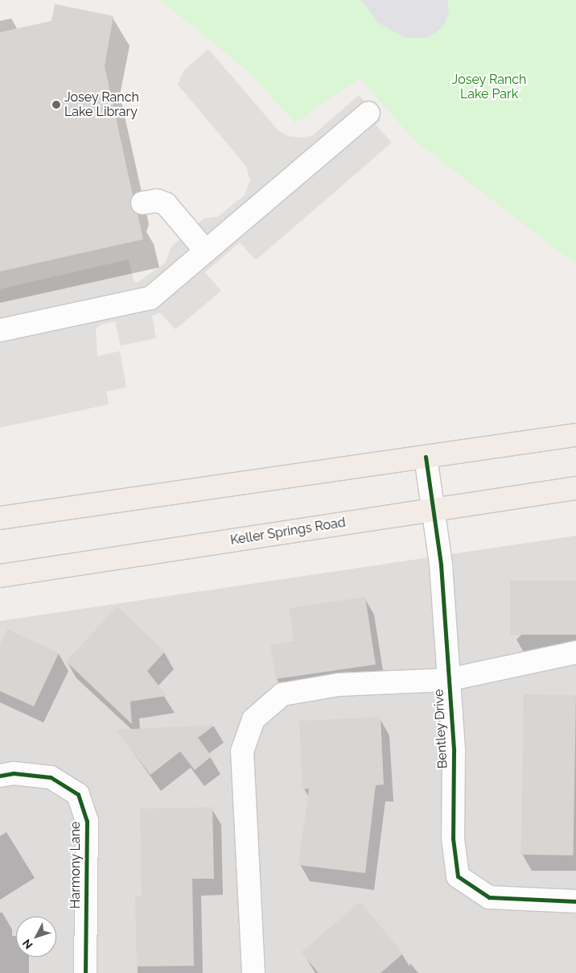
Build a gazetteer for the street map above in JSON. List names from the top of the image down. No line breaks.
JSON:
{"streets":{"main road":["Keller Springs Road"],"street":["Bentley Drive","Harmony Lane"]},"crossings":[["Keller Springs Road","Bentley Drive"]],"parks":["Josey Ranch Lake Park"],"places":["Josey Ranch Lake Library"],"north":"bottom left"}
